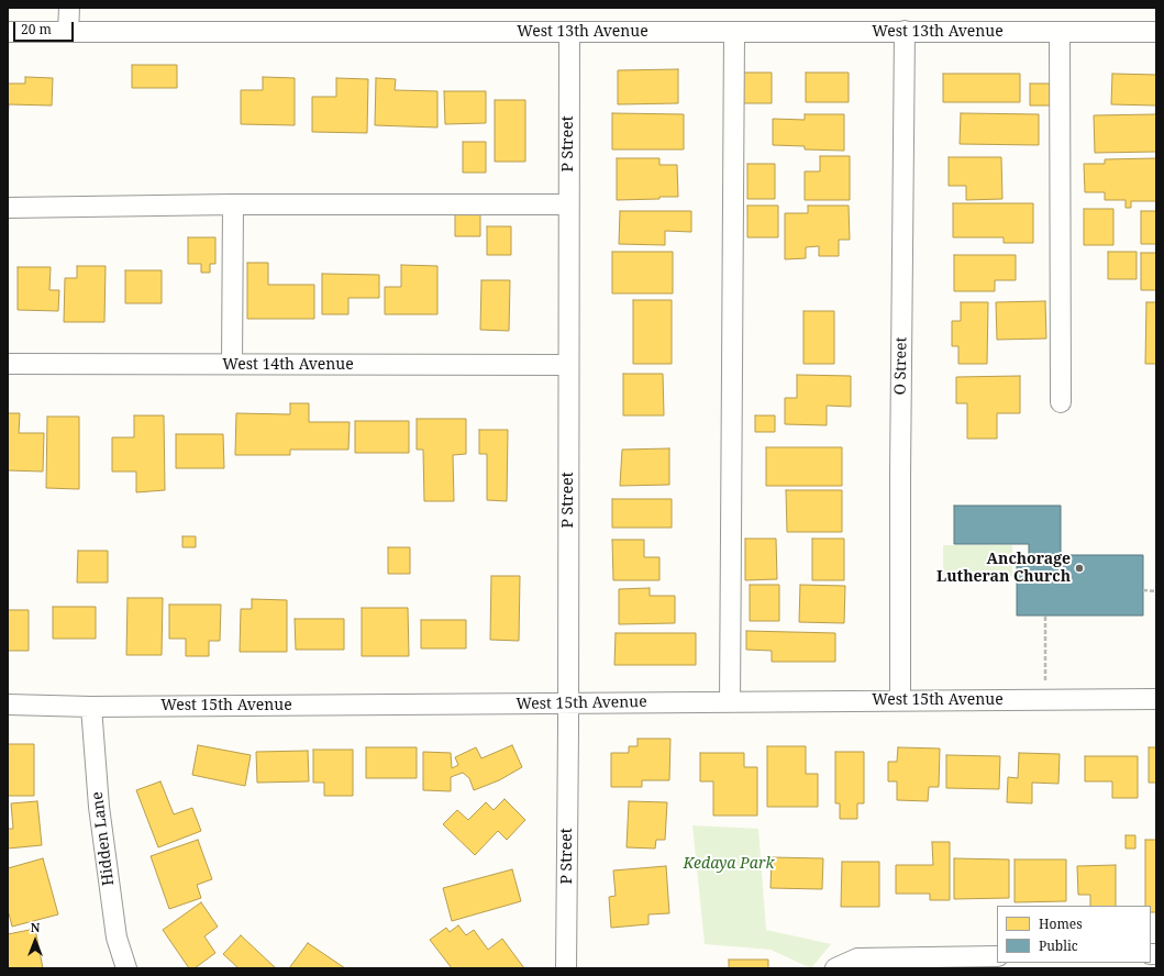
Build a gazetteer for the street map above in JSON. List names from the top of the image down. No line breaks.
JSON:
{"streets":{"street":["West 13th Avenue","P Street","West 14th Avenue","O Street","West 15th Avenue","Hidden Lane"]},"crossings":[["West 13th Avenue","P Street"],["West 13th Avenue","O Street"],["P Street","West 14th Avenue"],["P Street","West 15th Avenue"],["O Street","West 15th Avenue"],["West 15th Avenue","Hidden Lane"]],"parks":["Kedaya Park"],"places":["Anchorage Lutheran Church"],"legend":["Homes","Public"],"scale_bar":"20 m","north":"top"}
